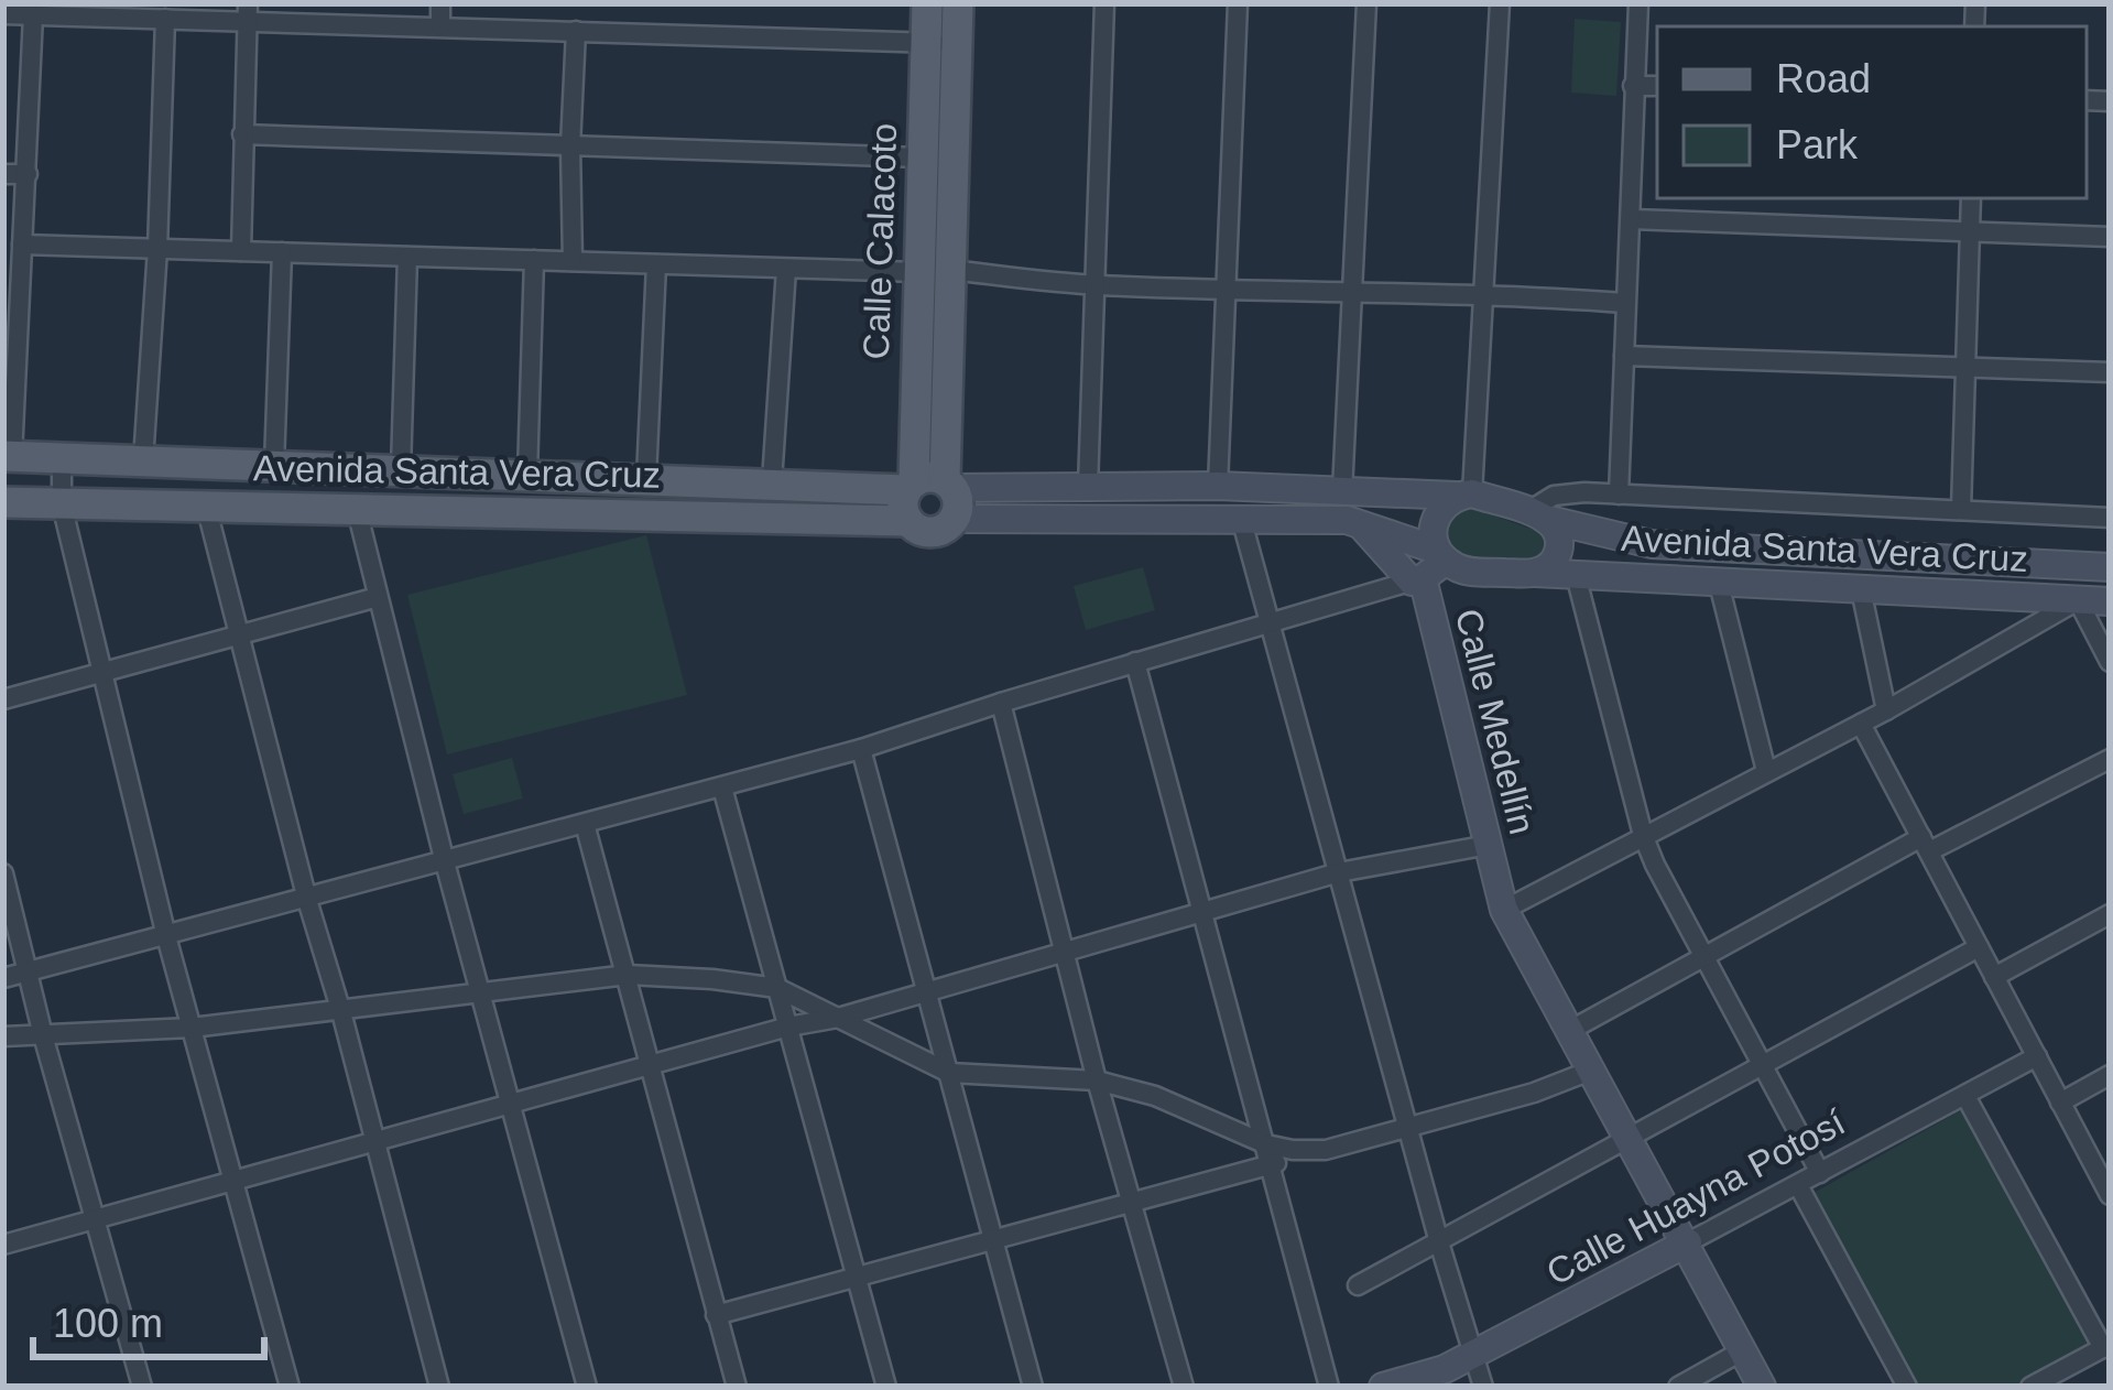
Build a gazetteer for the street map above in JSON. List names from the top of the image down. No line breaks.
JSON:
{"streets":{"main road":["Calle Calacoto","Avenida Santa Vera Cruz"],"street":["Calle Medellín","Calle Huayna Potosí"]},"crossings":[["Calle Calacoto","Avenida Santa Vera Cruz"],["Avenida Santa Vera Cruz","Calle Medellín"],["Calle Medellín","Calle Huayna Potosí"]],"legend":["Road","Park"],"scale_bar":"100 m"}
